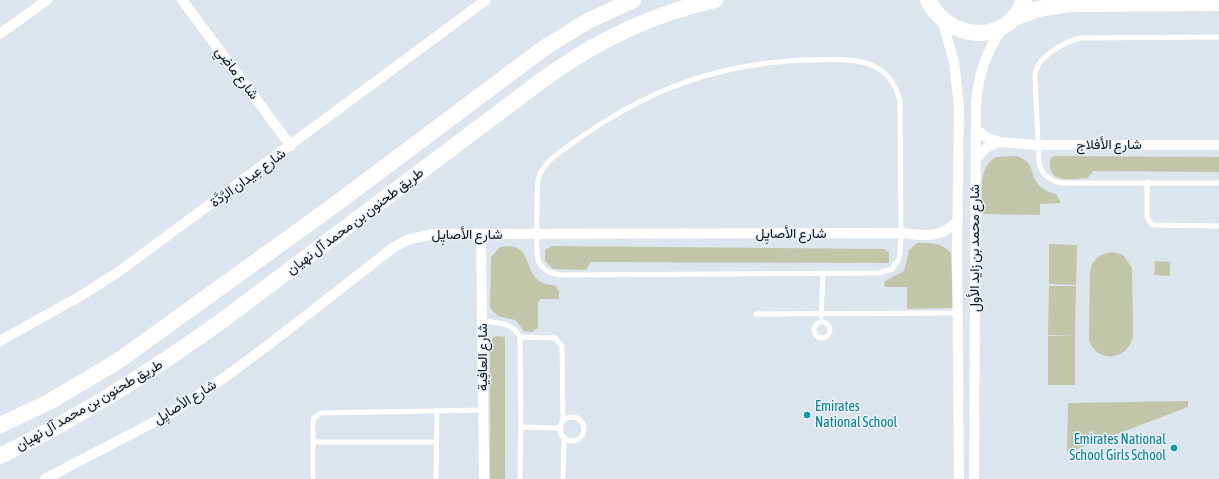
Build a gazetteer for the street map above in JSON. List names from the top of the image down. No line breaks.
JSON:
{"streets":{"main road":["طريق طحنون بن محمد آل نهيان"],"street":["شارع ماضِي","شارع الأفلاج","شارع عِيدان الرَّدَّة","شارع الأصايِل","شارع محمد بن زايد الأول","شارع العافِية"]},"crossings":[["شارع ماضِي","شارع عِيدان الرَّدَّة"],["شارع الأفلاج","شارع محمد بن زايد الأول"],["شارع الأصايِل","شارع العافِية"]],"places":["Emirates National School","Emirates National School Girls School"]}
